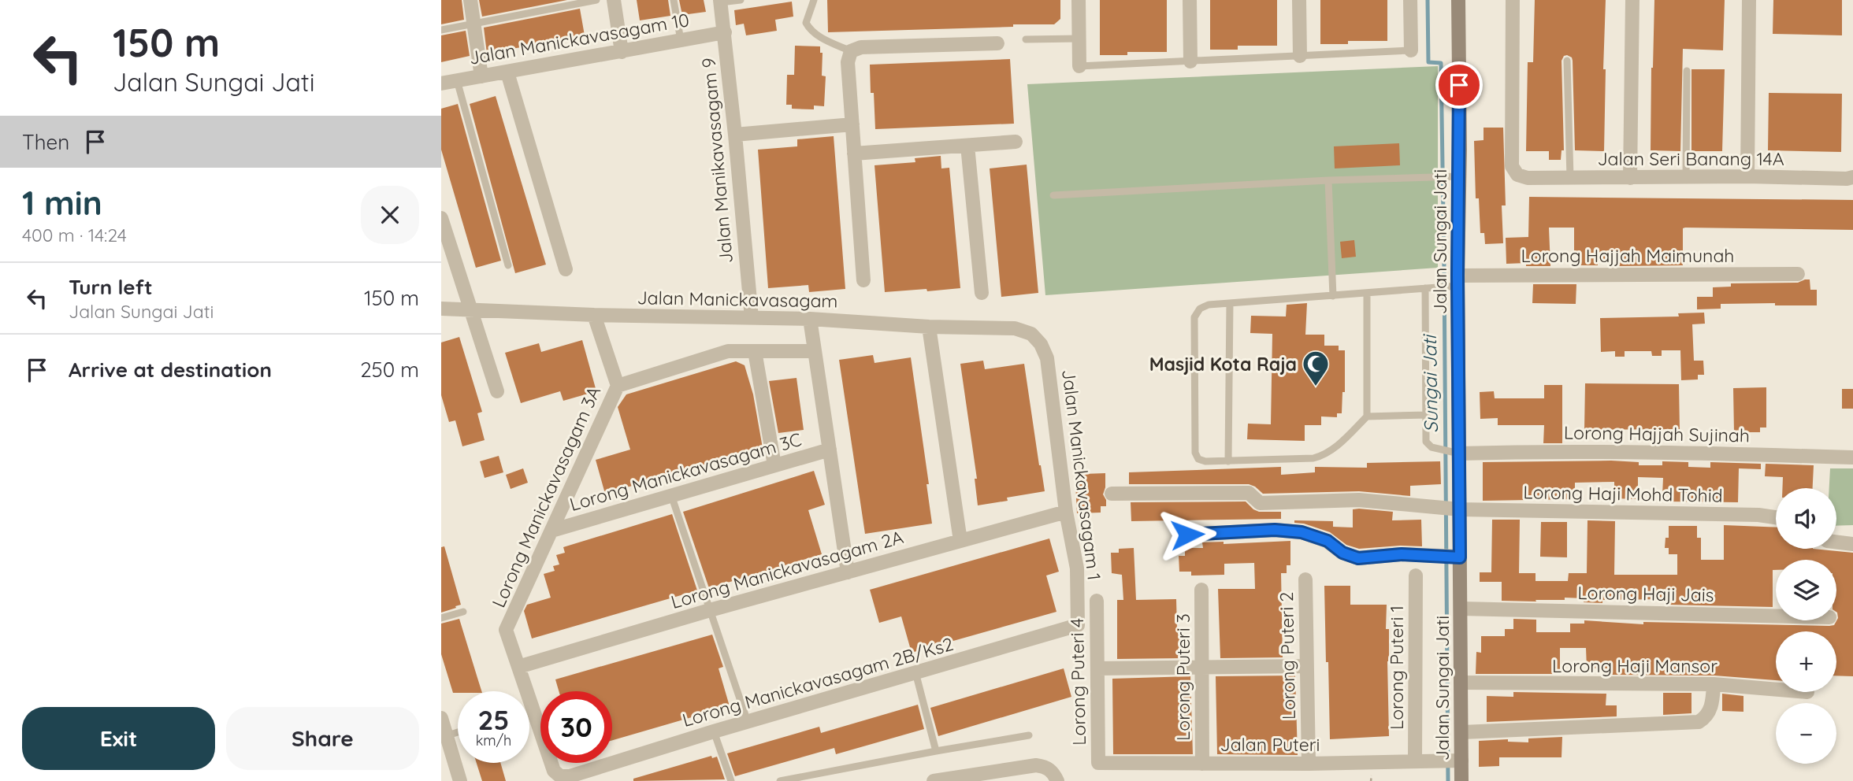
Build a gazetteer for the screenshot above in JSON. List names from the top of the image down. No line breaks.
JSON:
{"streets":{"main road":["Jalan Sungai Jati"],"street":["Jalan Manickavasagam 10","Jalan Seri Banang 14A","Jalan Manikavasagam 9","Lorong Hajjah Maimunah","Jalan Manickavasagam","Lorong Hajjah Sujinah","Lorong Manickavasagam 3C","Jalan Manickavasagam 1","Lorong Haji Mohd Tohid","Lorong Manickavasagam 3A","Lorong Manickavasagam 2A","Lorong Haji Jais","Lorong Puteri 2","Lorong Haji Mansor","Lorong Puteri 1","Lorong Puteri 3","Lorong Manickavasagam 2B/Ks2","Lorong Puteri 4","Jalan Puteri"]},"crossings":[["Jalan Manickavasagam 10","Jalan Manikavasagam 9"],["Jalan Manikavasagam 9","Jalan Manickavasagam"],["Jalan Sungai Jati","Lorong Hajjah Maimunah"],["Jalan Sungai Jati","Lorong Hajjah Sujinah"],["Jalan Sungai Jati","Lorong Haji Mohd Tohid"],["Jalan Sungai Jati","Lorong Haji Jais"],["Jalan Sungai Jati","Lorong Haji Mansor"],["Jalan Sungai Jati","Jalan Puteri"],["Jalan Manickavasagam","Jalan Manickavasagam 1"],["Jalan Manickavasagam","Lorong Manickavasagam 3A"],["Lorong Manickavasagam 3C","Lorong Manickavasagam 3A"],["Jalan Manickavasagam 1","Lorong Manickavasagam 2A"],["Jalan Manickavasagam 1","Lorong Manickavasagam 2B/Ks2"],["Lorong Manickavasagam 3A","Lorong Manickavasagam 2A"],["Lorong Manickavasagam 3A","Lorong Manickavasagam 2B/Ks2"],["Lorong Puteri 2","Jalan Puteri"],["Lorong Puteri 1","Jalan Puteri"],["Lorong Puteri 3","Jalan Puteri"],["Lorong Puteri 4","Jalan Puteri"]],"water":["Sungai Jati"],"places":{"mosque":["Masjid Kota Raja"]},"page":{"turn":["150 m","Jalan Sungai Jati"],"then":"Then","heading":["1 min","400 m · 14:24"],"list":[{"name":"Turn left","note":"Jalan Sungai Jati","value":"150 m"},{"name":"Arrive at destination","value":"250 m"}],"map_buttons":["+","−"],"speed":"25 km/h","limit":"30","buttons":["Exit","Share"]}}
